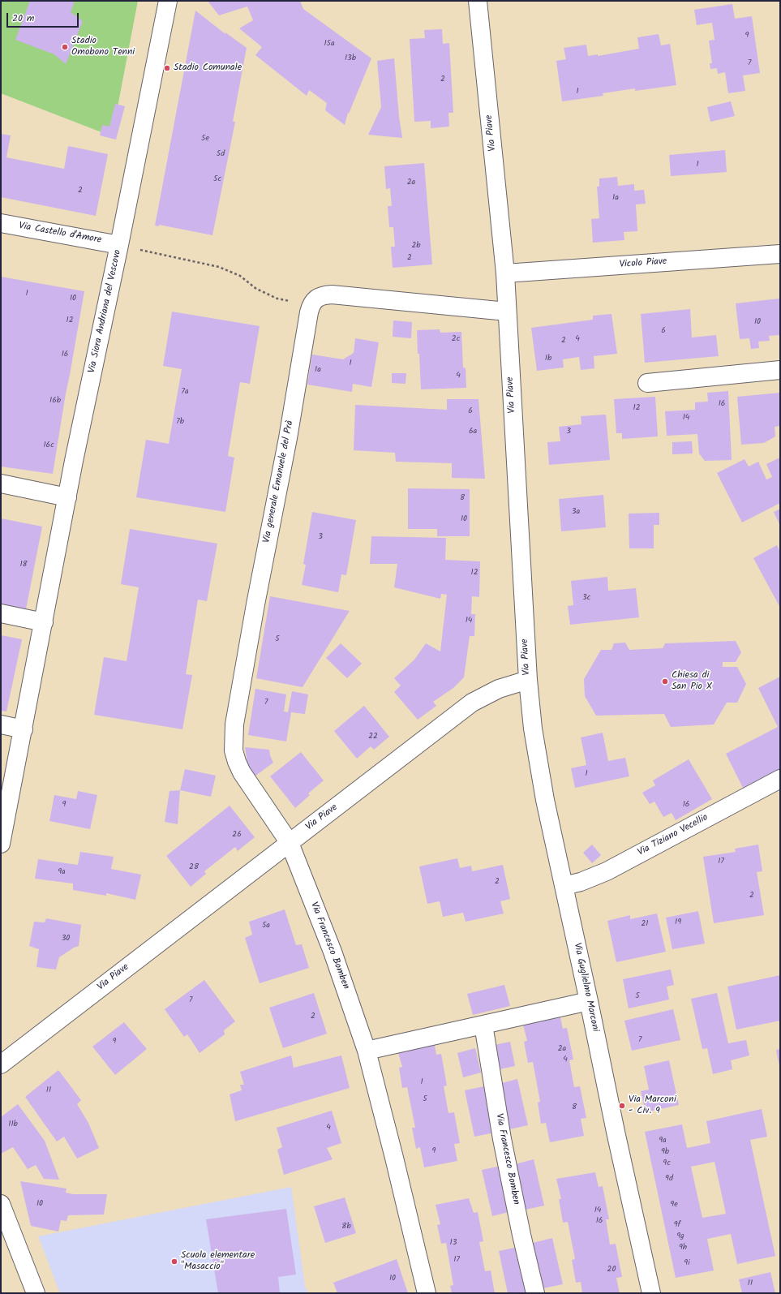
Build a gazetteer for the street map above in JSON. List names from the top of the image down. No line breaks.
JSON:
{"streets":{"street":["Via Piave","Via Castello d'Amore","Vicolo Piave","Via Siora Andriana del Vescovo","Via generale Emanuele del Prà","Via Tiziano Vecellio","Via Francesco Bomben","Via Guglielmo Marconi"]},"crossings":[["Via Piave","Vicolo Piave"],["Via Piave","Via generale Emanuele del Prà"],["Via Piave","Via Francesco Bomben"],["Via Piave","Via Guglielmo Marconi"],["Via Castello d'Amore","Via Siora Andriana del Vescovo"],["Via generale Emanuele del Prà","Via Francesco Bomben"],["Via Tiziano Vecellio","Via Guglielmo Marconi"]],"places":["Stadio Omobono Tenni","Stadio Comunale","Chiesa di San Pio X","Via Marconi - Civ. 9","Scuola elementare \"Masaccio\""],"house_numbers":["9","15a","13b","7","2","1","5e","5d","1","5c","2a","2","1a","2b","2","1","10","12","10","6","2c","4","2","16","1b","1","1a","4","7a","16b","16","12","6","14","7b","6a","3","16c","8","3a","10","3","18","12","3c","14","5","7","22","1","9","16","26","17","28","9a","2","2","19","21","5a","30","5","7","2","7","9","2a","4","1","11","5","8","11b","4","9a","9","9b","9c","9d","10","9e","14","16","9f","8b","9g","13","9h","17","9i","20","10","11"],"scale_bar":"20 m"}
